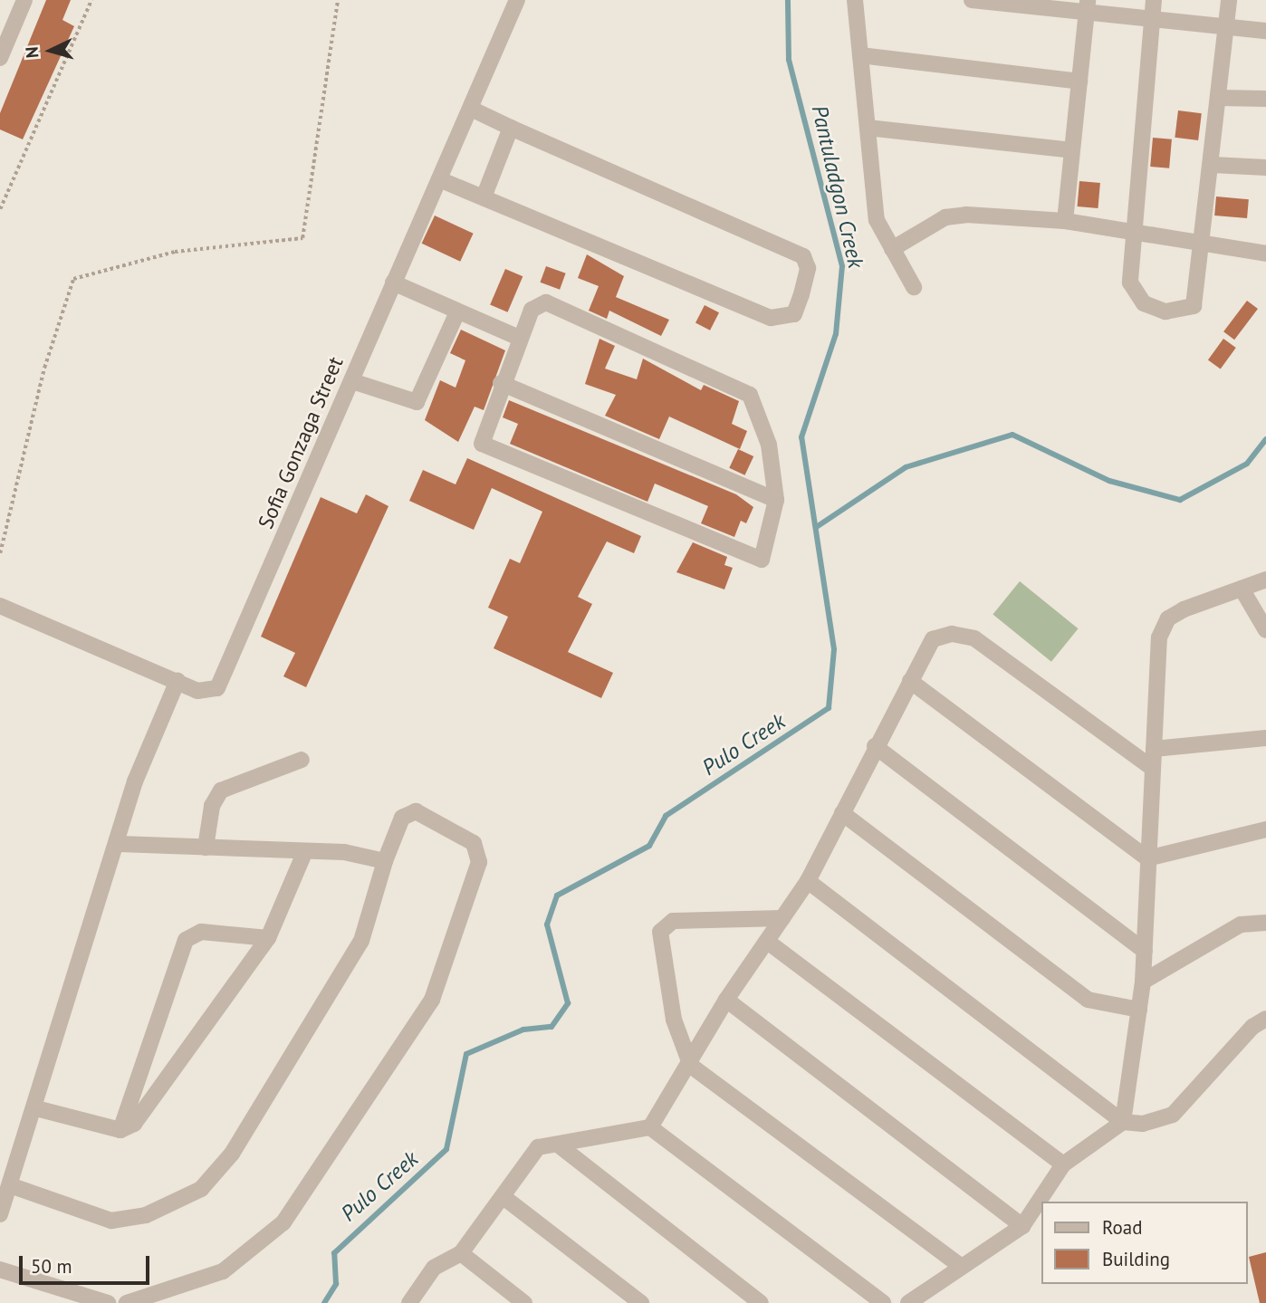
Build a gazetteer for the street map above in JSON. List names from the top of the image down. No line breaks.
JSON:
{"streets":{"street":["Sofia Gonzaga Street"]},"water":["Pantuladgon Creek","Pulo Creek"],"legend":["Road","Building"],"scale_bar":"50 m","north":"left"}
